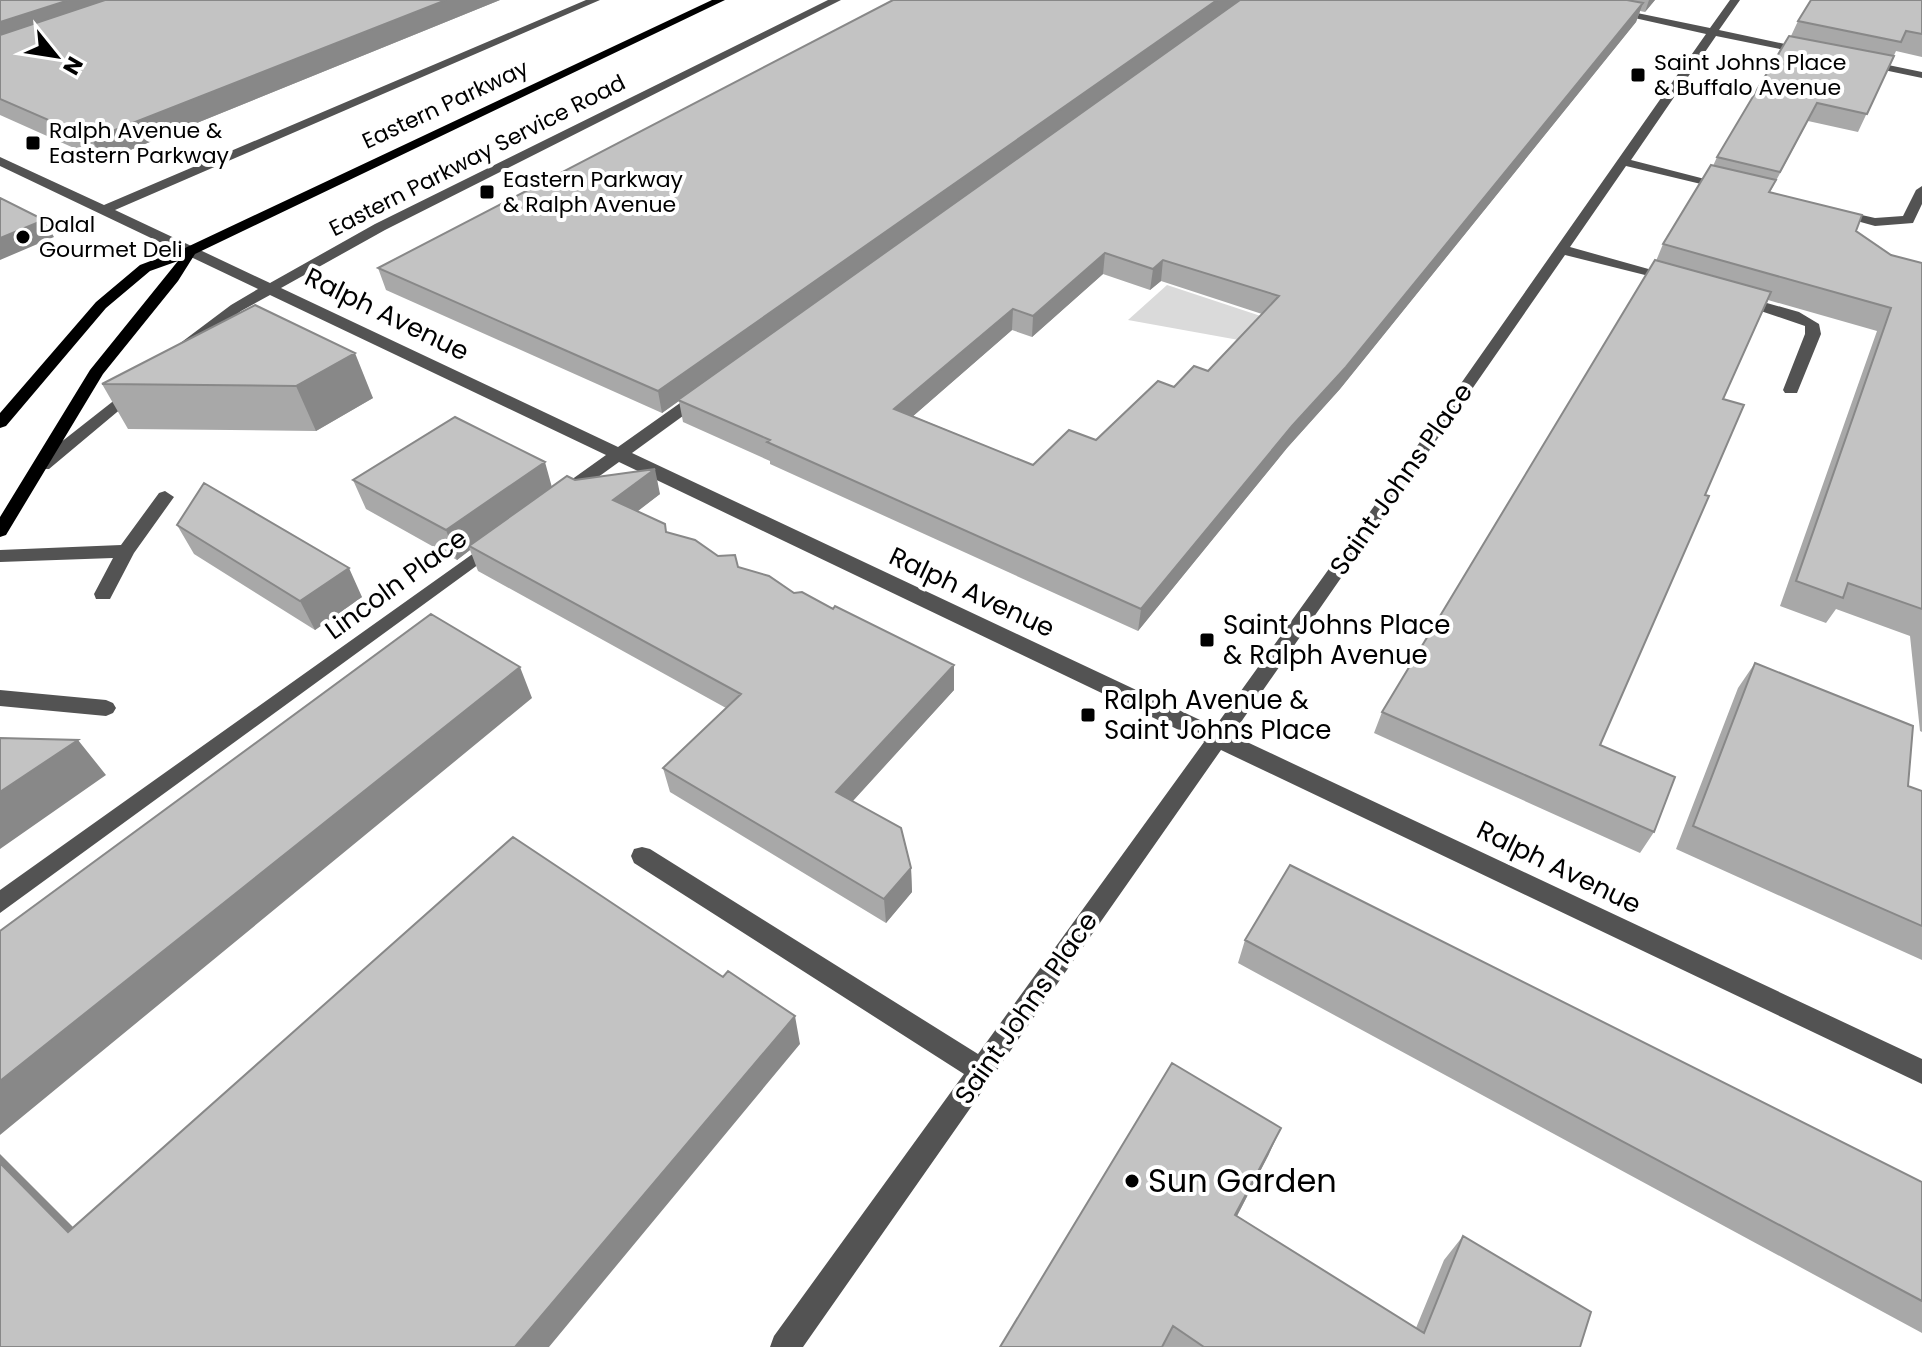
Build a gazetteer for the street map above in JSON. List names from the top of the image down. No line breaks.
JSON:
{"streets":{"main road":["Eastern Parkway"],"street":["Eastern Parkway Service Road","Ralph Avenue","Saint Johns Place","Lincoln Place"]},"crossings":[["Eastern Parkway","Ralph Avenue"],["Eastern Parkway Service Road","Ralph Avenue"],["Ralph Avenue","Saint Johns Place"]],"places":{"transit":["Saint Johns Place & Buffalo Avenue","Ralph Avenue & Eastern Parkway","Eastern Parkway & Ralph Avenue","Saint Johns Place & Ralph Avenue","Ralph Avenue & Saint Johns Place"],"other":["Dalal Gourmet Deli","Sun Garden"]},"north":"bottom right"}
